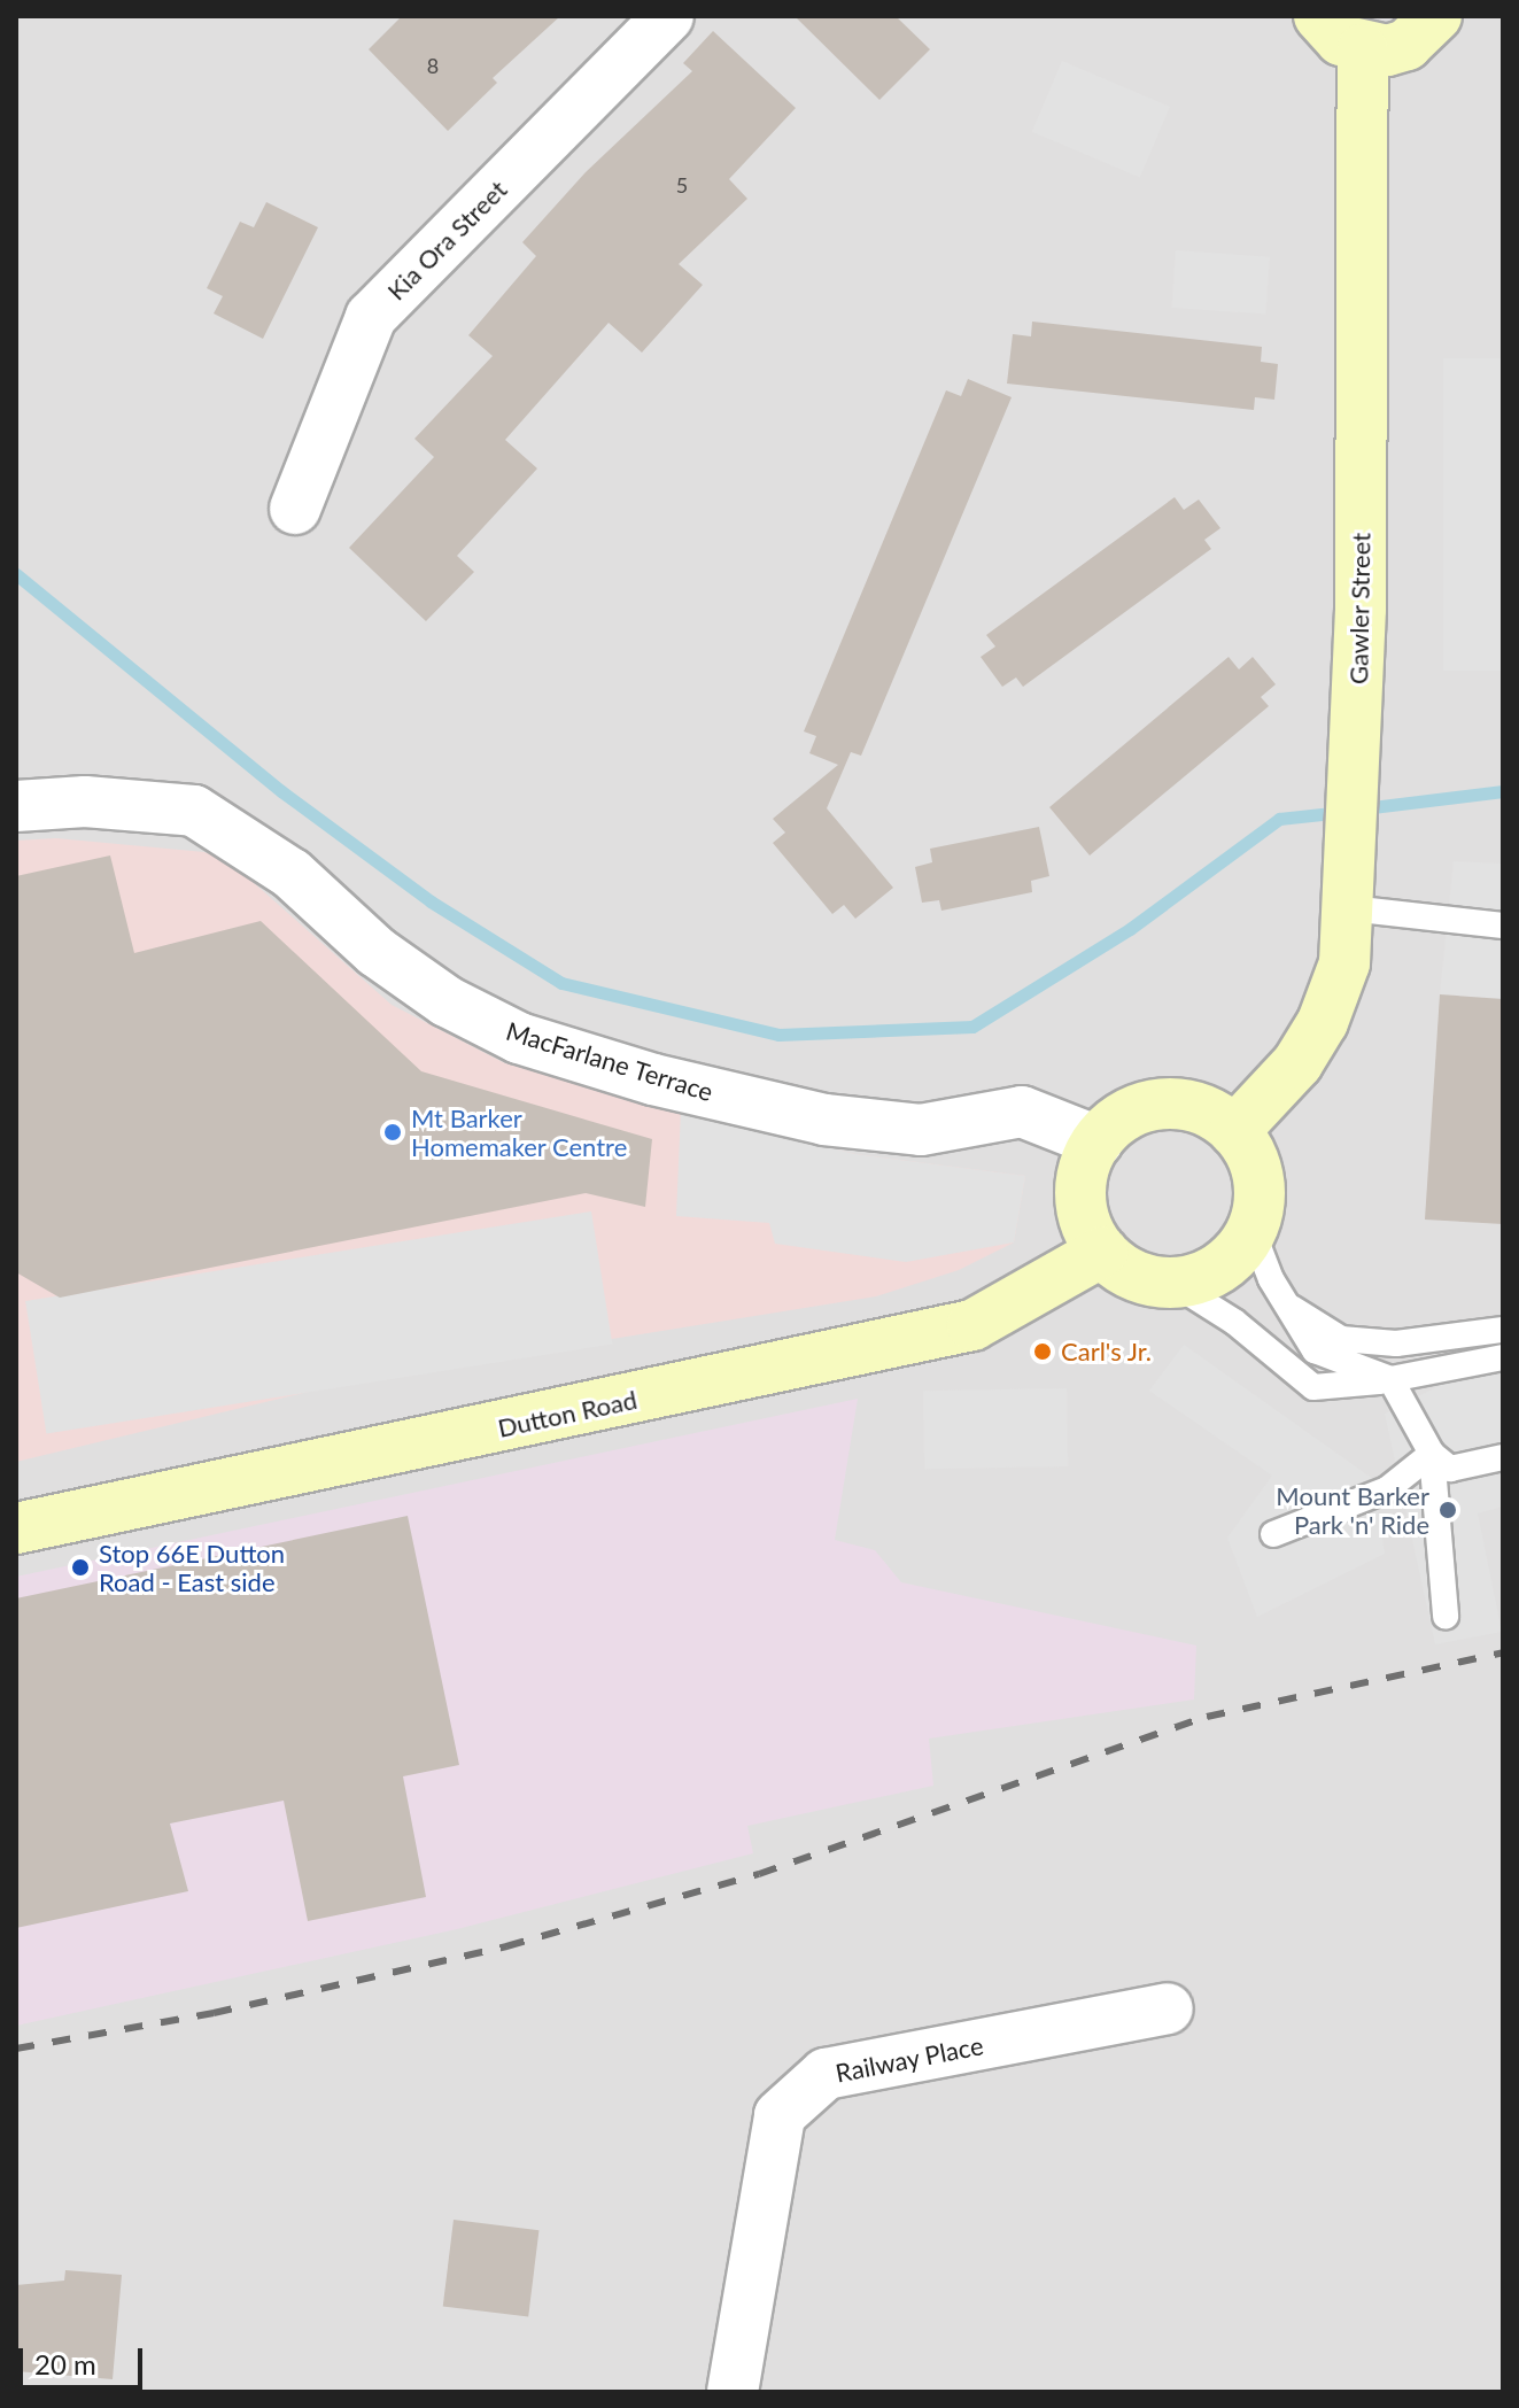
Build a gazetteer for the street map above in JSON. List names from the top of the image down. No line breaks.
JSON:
{"streets":{"street":["Kia Ora Street","Gawler Street","MacFarlane Terrace","Dutton Road","Railway Place"]},"crossings":[["Gawler Street","MacFarlane Terrace"],["Gawler Street","Dutton Road"],["MacFarlane Terrace","Dutton Road"]],"places":["Mt Barker Homemaker Centre","Carl's Jr.","Mount Barker Park 'n' Ride","Stop 66E Dutton Road - East side"],"house_numbers":["8","5"],"scale_bar":"20 m"}
